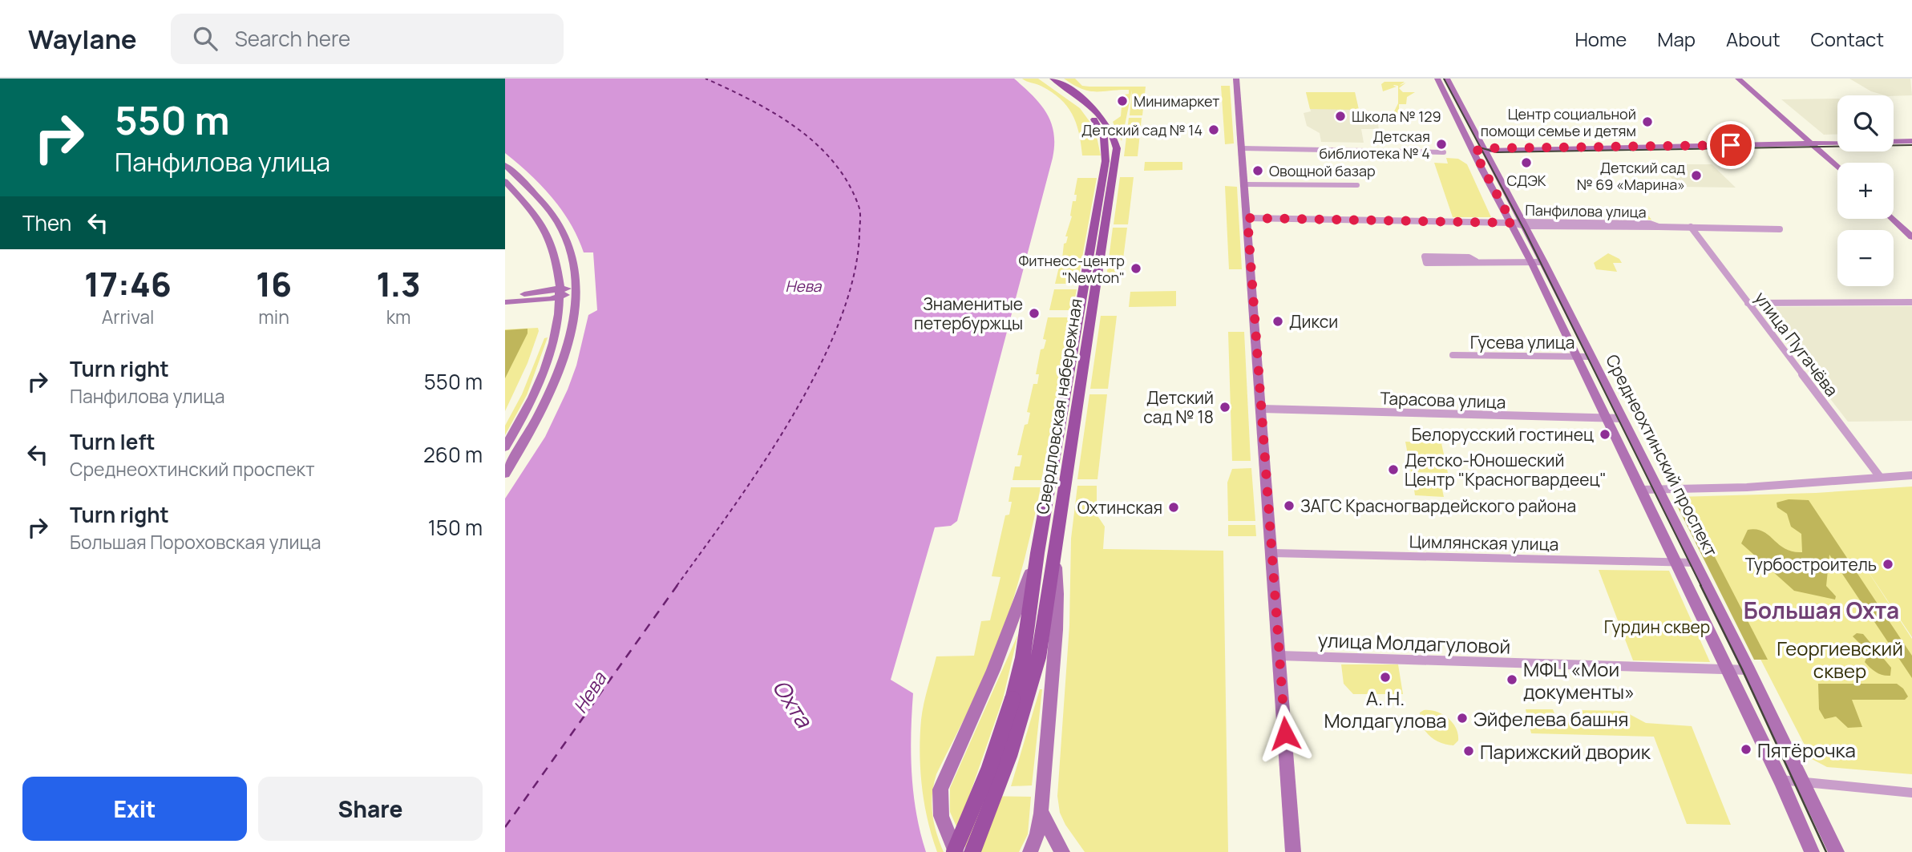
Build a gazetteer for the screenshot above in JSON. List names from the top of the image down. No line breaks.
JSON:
{"streets":{"main road":["Свердловская набережная","Среднеохтинский проспект"],"street":["Панфилова улица","Гусева улица","улица Пугачёва","Тарасова улица","Цимлянская улица","улица Молдагуловой"]},"crossings":[["Панфилова улица","улица Пугачёва"],["Панфилова улица","Среднеохтинский проспект"],["Гусева улица","Среднеохтинский проспект"],["Тарасова улица","Среднеохтинский проспект"],["Среднеохтинский проспект","Цимлянская улица"],["Среднеохтинский проспект","улица Молдагуловой"]],"districts":["Большая Охта"],"water":["Нева","Охта"],"parks":["Гурдин сквер","Георгиевский сквер"],"places":["Минимаркет","Школа № 129","Центр социальной помощи семье и детям","Детский сад № 14","Детская библиотека № 4","СДЭК","Овощной базар","Детский сад № 69 «Марина»","Фитнесс-центр \"Newton\"","Знаменитые петербуржцы","Дикси","Детский сад № 18","Белорусский гостинец","Детско-Юношеский Центр \"Красногвардеец\"","ЗАГС Красногвардейского района","Охтинская","Турбостроитель","А. Н. Молдагулова","МФЦ «Мои документы»","Эйфелева башня","Пятёрочка","Парижский дворик"],"page":{"header":"Waylane","search":"Search here","nav":["Home","Map","About","Contact"],"turn":["550 m","Панфилова улица"],"map_buttons":["+","−"],"then":"Then","eta":["17:46","Arrival","16","min","1.3","km"],"list":[{"name":"Turn right","note":"Панфилова улица","value":"550 m"},{"name":"Turn left","note":"Среднеохтинский проспект","value":"260 m"},{"name":"Turn right","note":"Большая Пороховская улица","value":"150 m"}],"buttons":["Exit","Share"]}}
